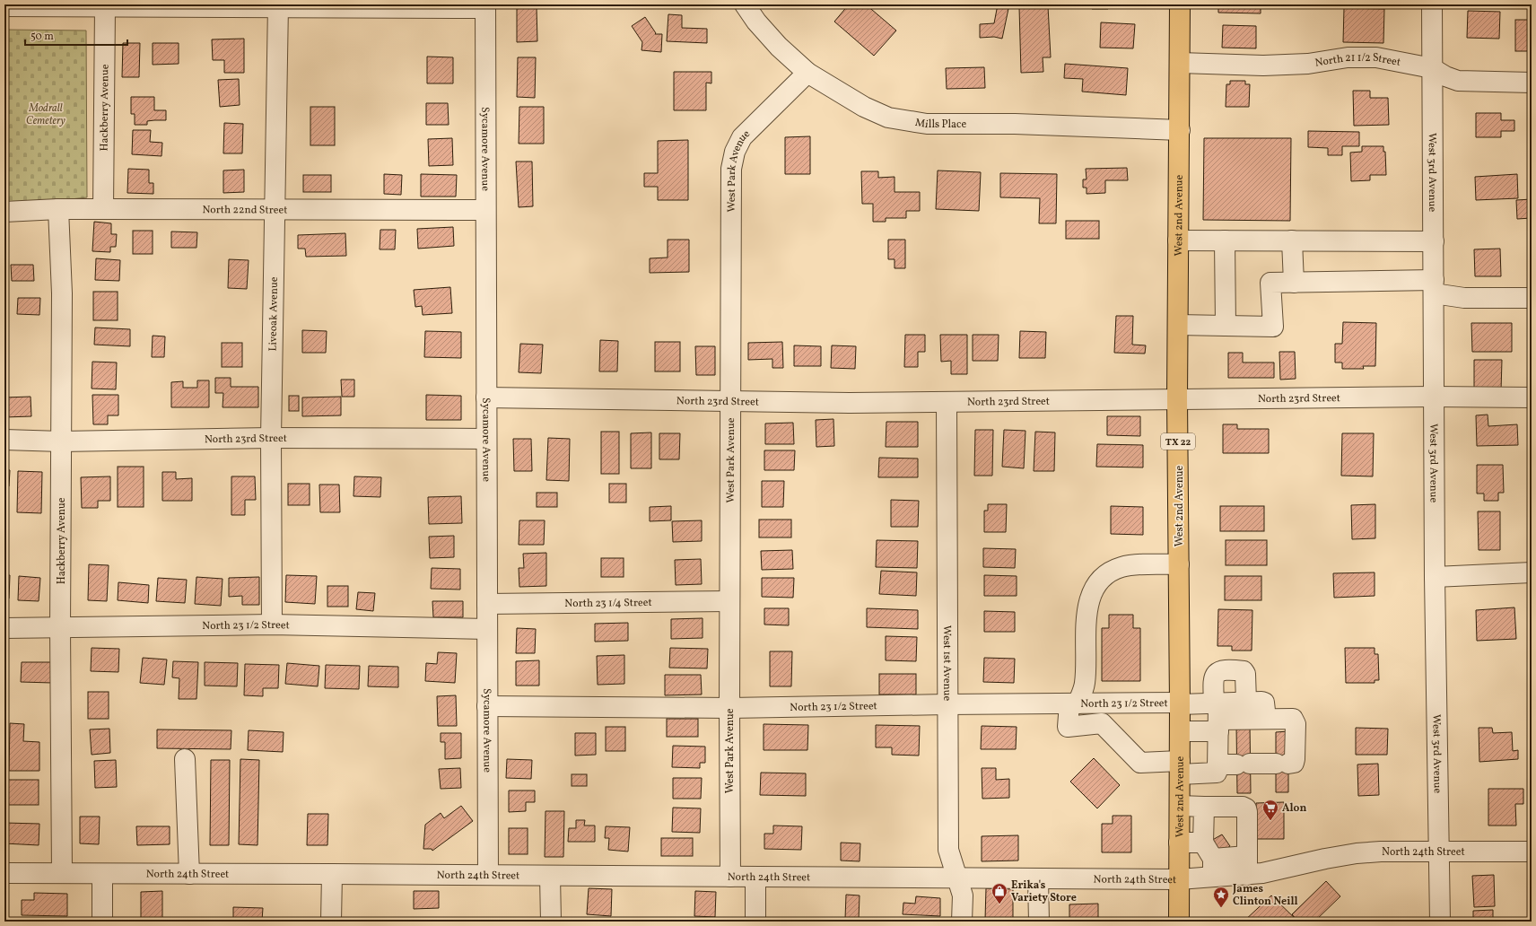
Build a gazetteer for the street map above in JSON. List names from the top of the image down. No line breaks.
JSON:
{"streets":{"main road":["West 2nd Avenue","TX 22"],"street":["North 21 1/2 Street","Hackberry Avenue","Mills Place","Sycamore Avenue","West Park Avenue","West 3rd Avenue","North 22nd Street","Liveoak Avenue","North 23rd Street","North 23 1/4 Street","North 23 1/2 Street","West 1st Avenue","North 24th Street"]},"crossings":[["North 21 1/2 Street","West 3rd Avenue"],["North 21 1/2 Street","West 2nd Avenue"],["Hackberry Avenue","North 22nd Street"],["Hackberry Avenue","North 23rd Street"],["Hackberry Avenue","North 23 1/2 Street"],["Hackberry Avenue","North 24th Street"],["Mills Place","West Park Avenue"],["Mills Place","West 2nd Avenue"],["Sycamore Avenue","North 22nd Street"],["Sycamore Avenue","North 23rd Street"],["Sycamore Avenue","North 23 1/4 Street"],["Sycamore Avenue","North 23 1/2 Street"],["Sycamore Avenue","North 24th Street"],["West Park Avenue","North 23rd Street"],["West Park Avenue","North 23 1/4 Street"],["West Park Avenue","North 23 1/2 Street"],["West Park Avenue","North 24th Street"],["West 3rd Avenue","North 23rd Street"],["West 3rd Avenue","North 24th Street"],["North 22nd Street","Liveoak Avenue"],["West 2nd Avenue","North 23rd Street"],["West 2nd Avenue","North 23 1/2 Street"],["West 2nd Avenue","North 24th Street"],["Liveoak Avenue","North 23rd Street"],["Liveoak Avenue","North 23 1/2 Street"],["North 23rd Street","West 1st Avenue"],["North 23 1/2 Street","West 1st Avenue"],["West 1st Avenue","North 24th Street"]],"parks":["Modrall Cemetery"],"places":{"supermarket":["Alon"],"shop":["Erika's Variety Store"],"place":["James Clinton Neill"]},"scale_bar":"50 m"}
